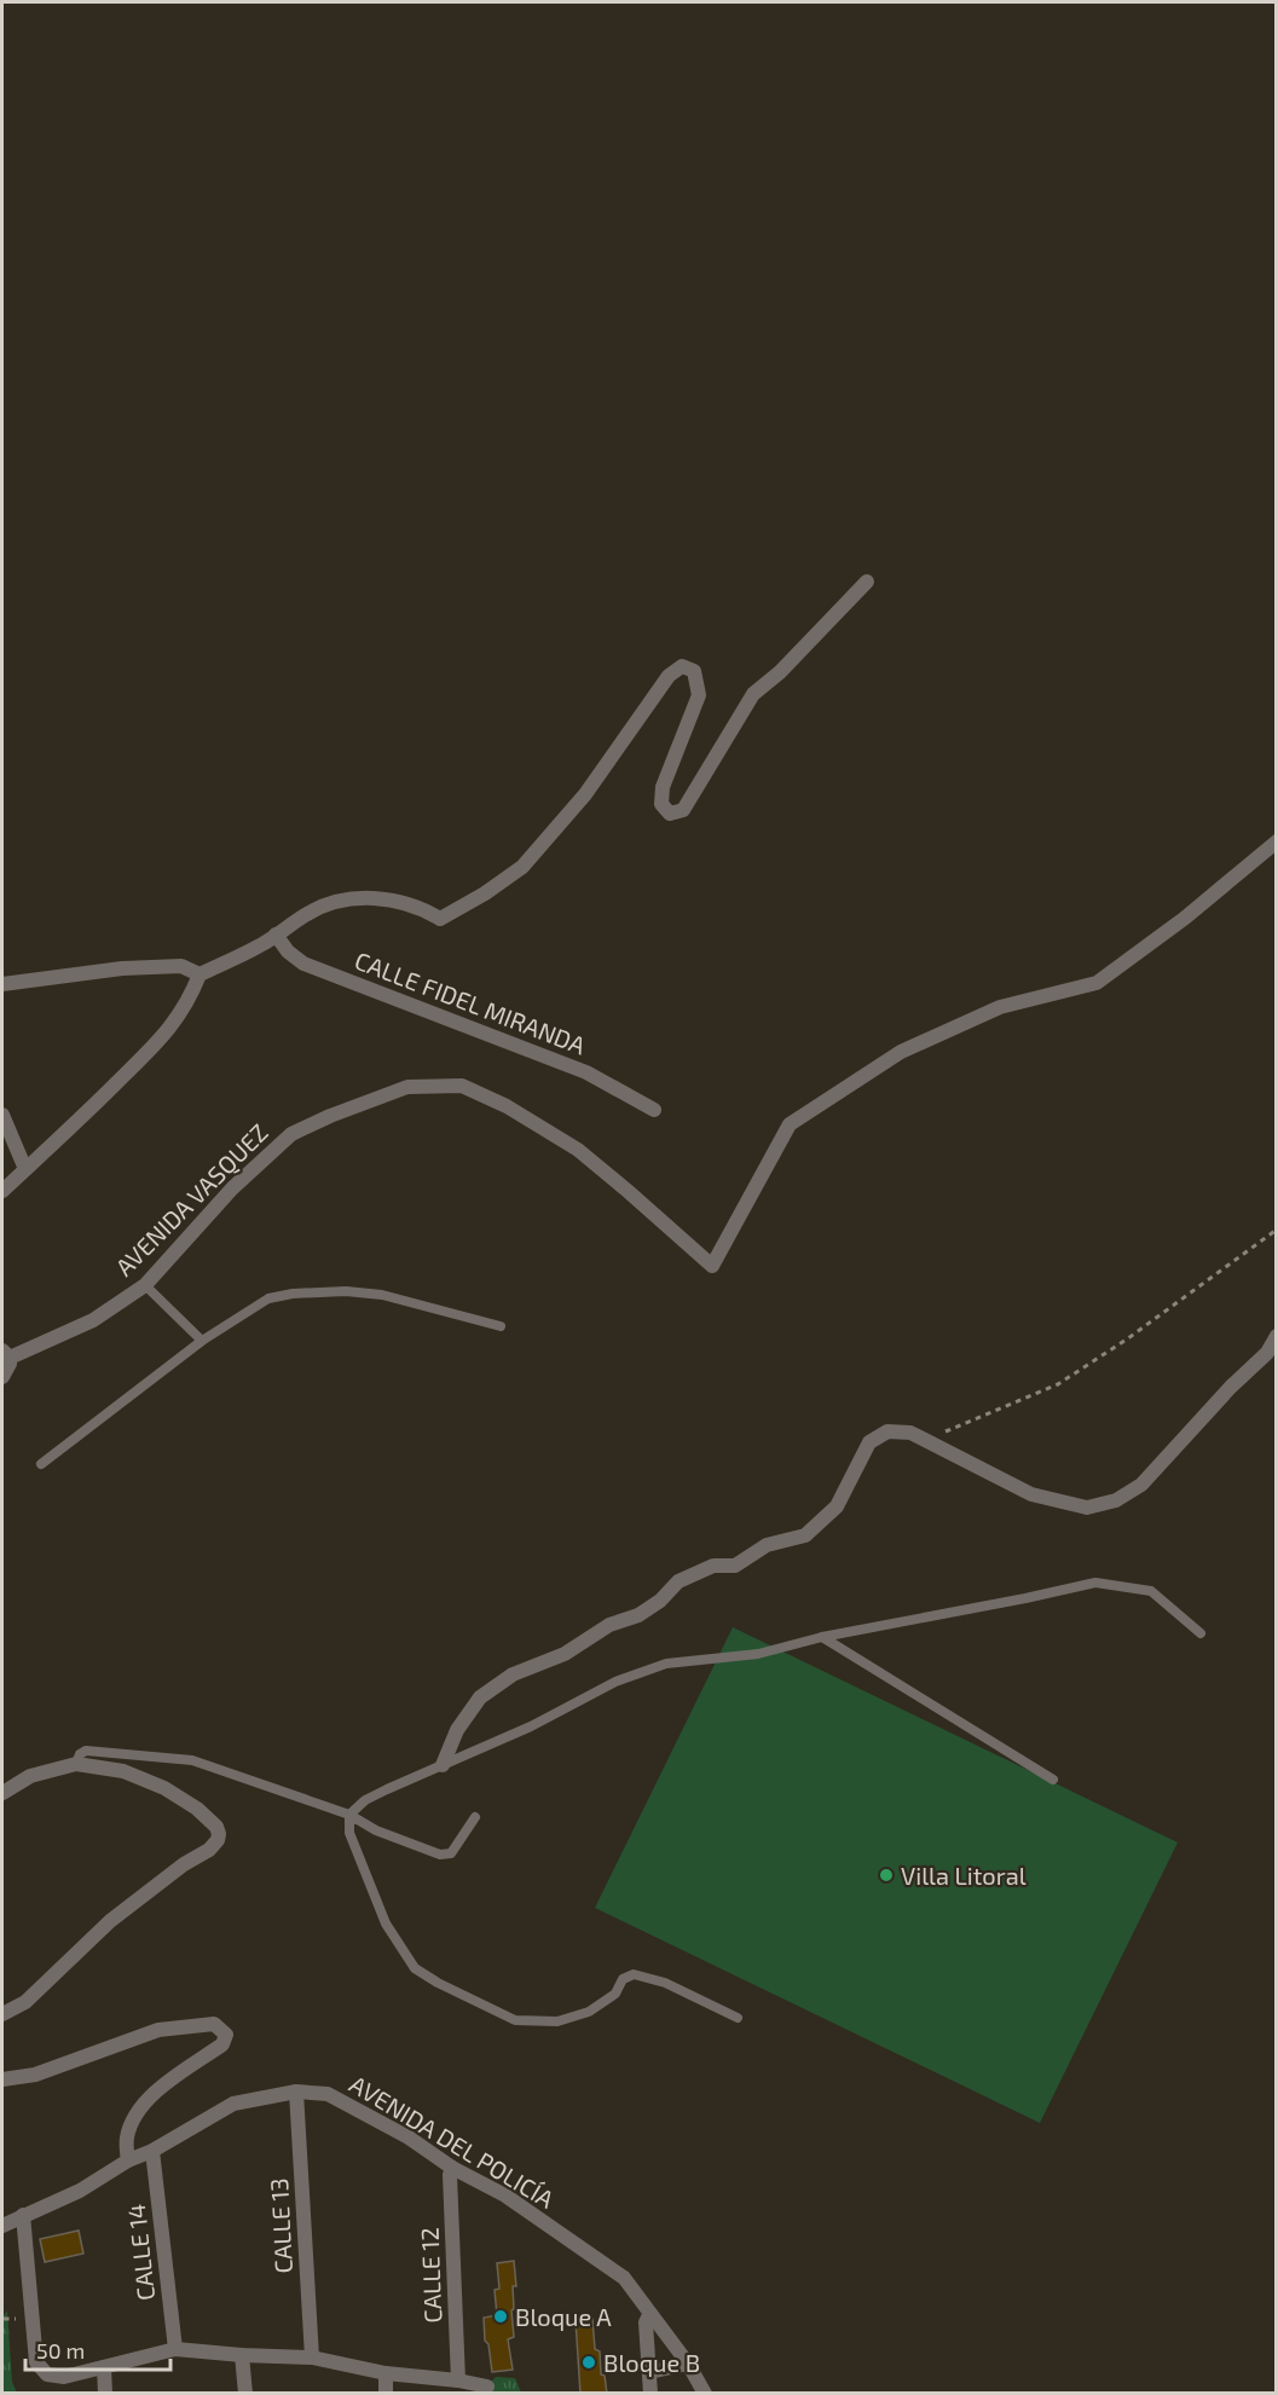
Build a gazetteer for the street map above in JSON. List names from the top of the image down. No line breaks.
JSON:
{"streets":{"street":["CALLE FIDEL MIRANDA","AVENIDA VASQUEZ","AVENIDA DEL POLICÍA","CALLE 13","CALLE 14","CALLE 12"]},"crossings":[["AVENIDA DEL POLICÍA","CALLE 13"],["AVENIDA DEL POLICÍA","CALLE 14"],["AVENIDA DEL POLICÍA","CALLE 12"]],"places":["Villa Litoral","Bloque A","Bloque B"],"scale_bar":"50 m"}
